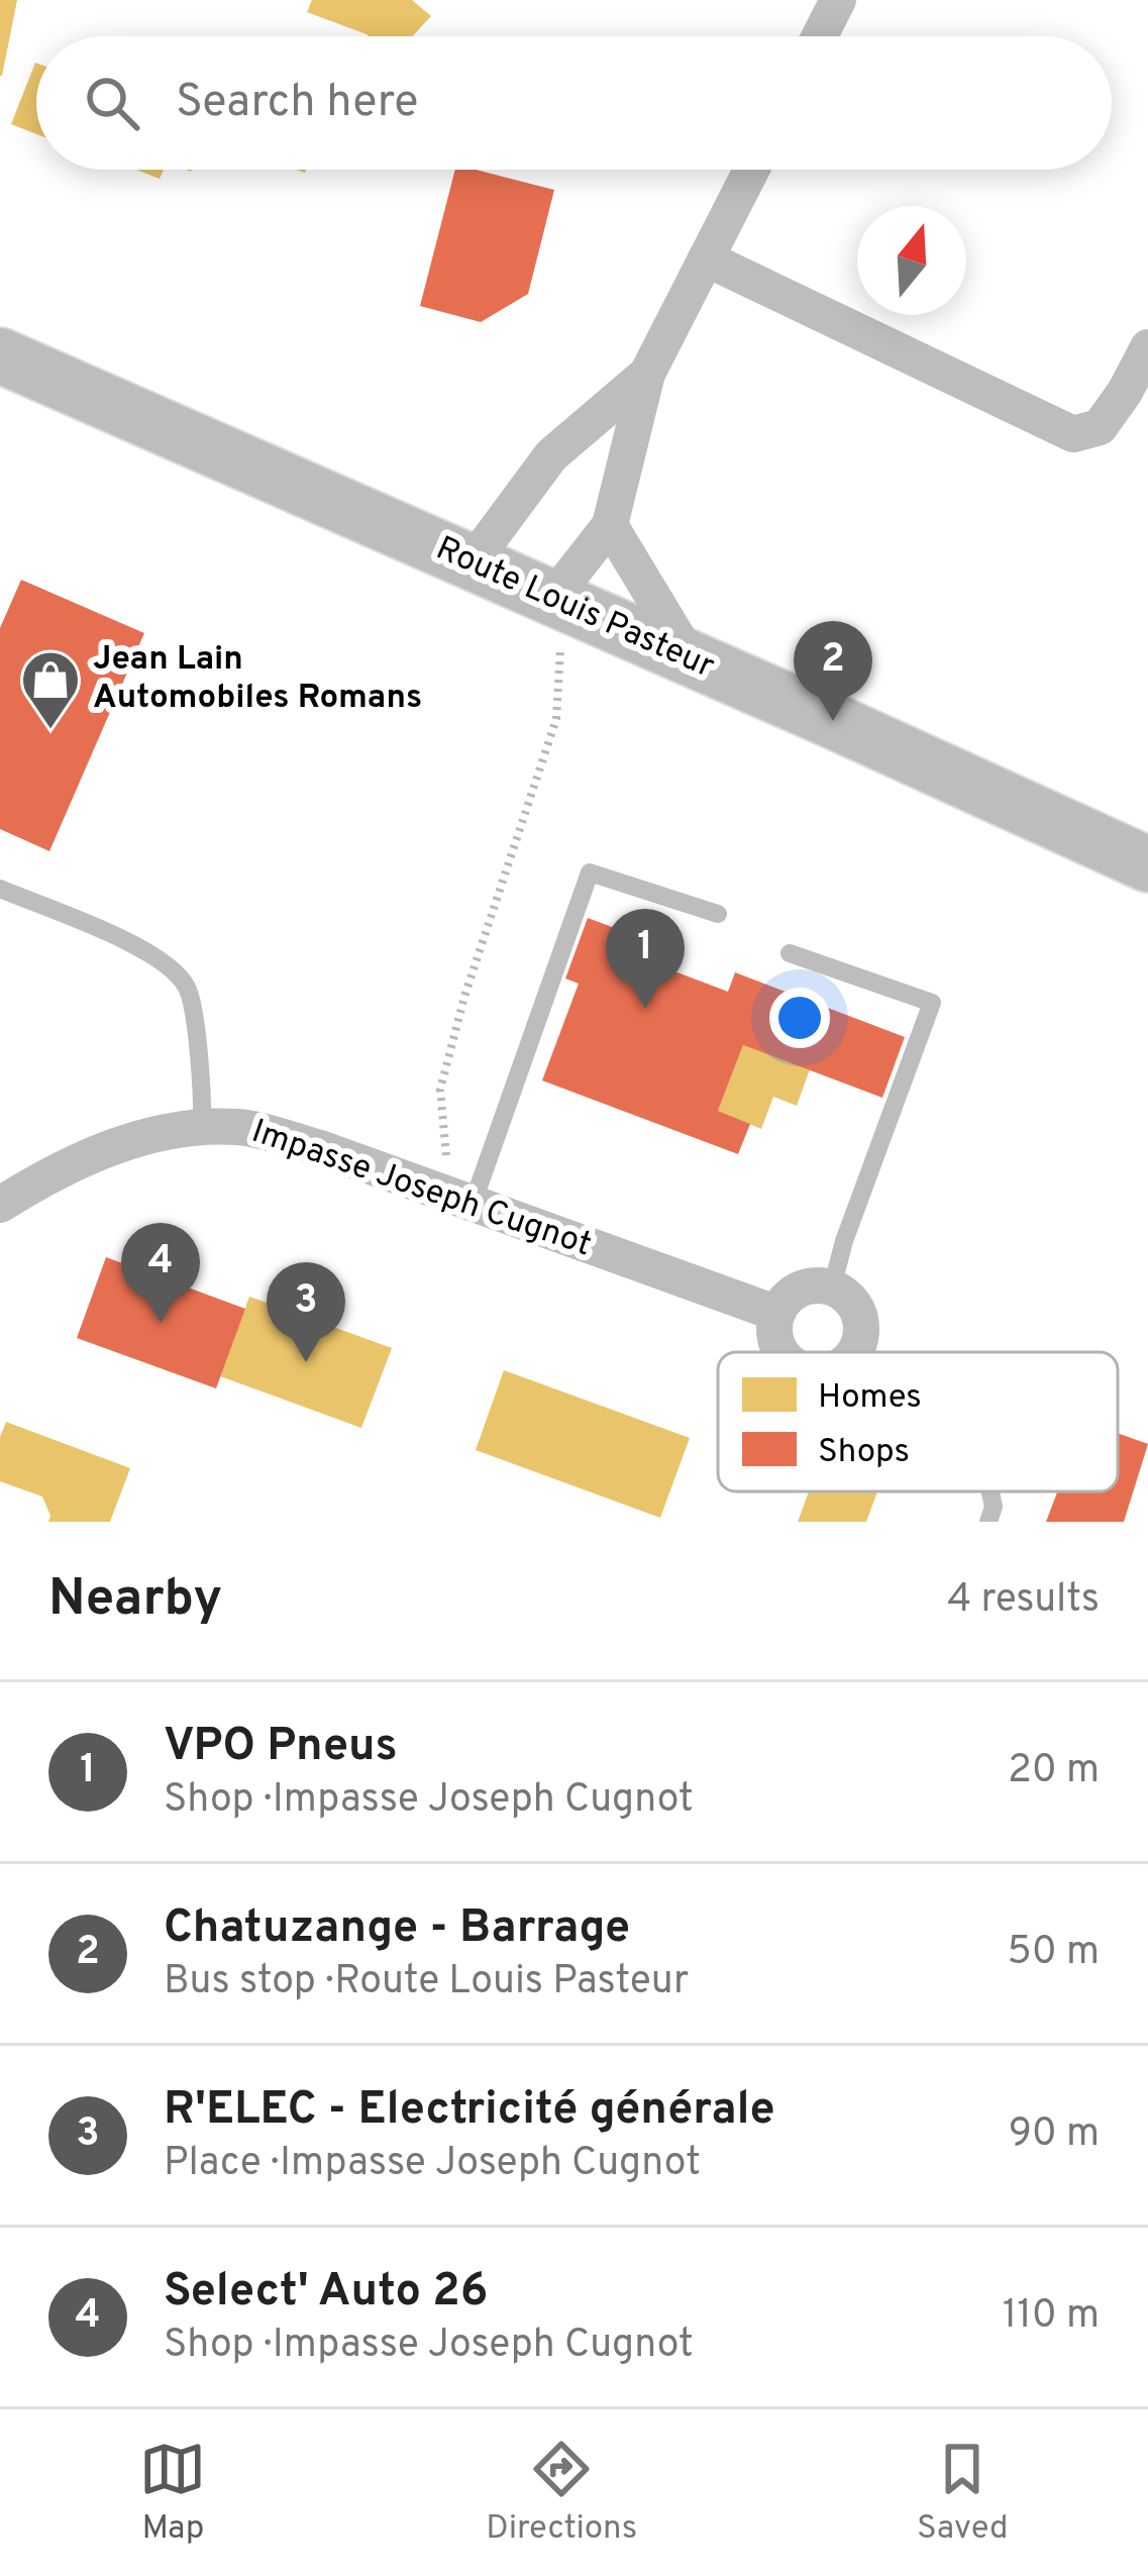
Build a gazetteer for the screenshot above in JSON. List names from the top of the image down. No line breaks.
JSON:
{"streets":{"main road":["Route Louis Pasteur"],"street":["Impasse Joseph Cugnot"]},"places":{"shop":["Jean Lain Automobiles Romans"]},"legend":["Homes","Shops"],"north":"top","page":{"search":"Search here","pins":["2","1","4","3"],"heading":["Nearby","4 results"],"list":[{"mark":"1","name":"VPO Pneus","note":"Shop · Impasse Joseph Cugnot","value":"20 m"},{"mark":"2","name":"Chatuzange - Barrage","note":"Bus stop · Route Louis Pasteur","value":"50 m"},{"mark":"3","name":"R'ELEC - Electricité générale","note":"Place · Impasse Joseph Cugnot","value":"90 m"},{"mark":"4","name":"Select' Auto 26","note":"Shop · Impasse Joseph Cugnot","value":"110 m"}],"nav":["Map","Directions","Saved"]}}
